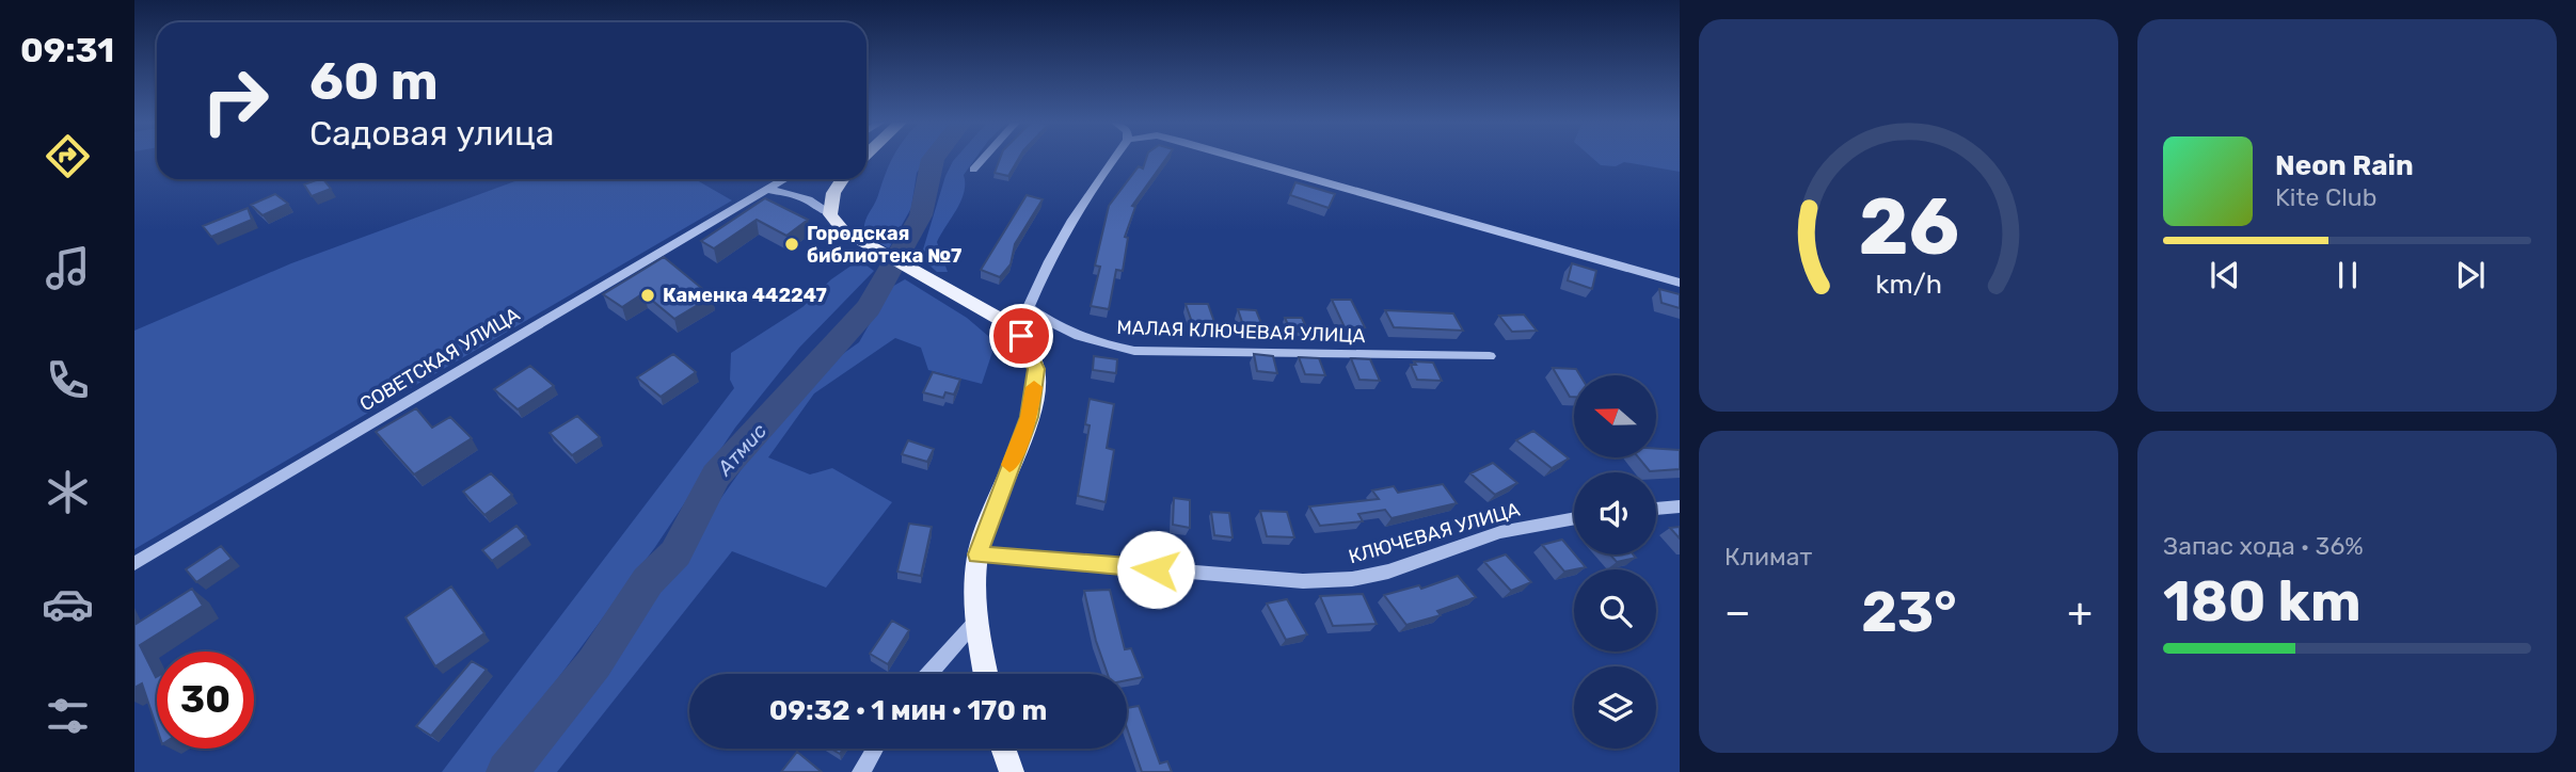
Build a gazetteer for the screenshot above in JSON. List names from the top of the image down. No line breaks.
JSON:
{"streets":{"street":["МАЛАЯ КЛЮЧЕВАЯ УЛИЦА","СОВЕТСКАЯ УЛИЦА","КЛЮЧЕВАЯ УЛИЦА"]},"water":["Атмис"],"places":["Городская библиотека №7","Каменка 442247"],"north":"left","page":{"tabs":"09:31","turn":["60 m","Садовая улица"],"song":["Neon Rain","Kite Club"],"tile":["Климат",["Запас хода · 36%","180 km"]],"heat":["−","23°","+"],"limit":"30","trip":"09:32 · 1 мин · 170 m","gauge":["26","km/h"]}}
